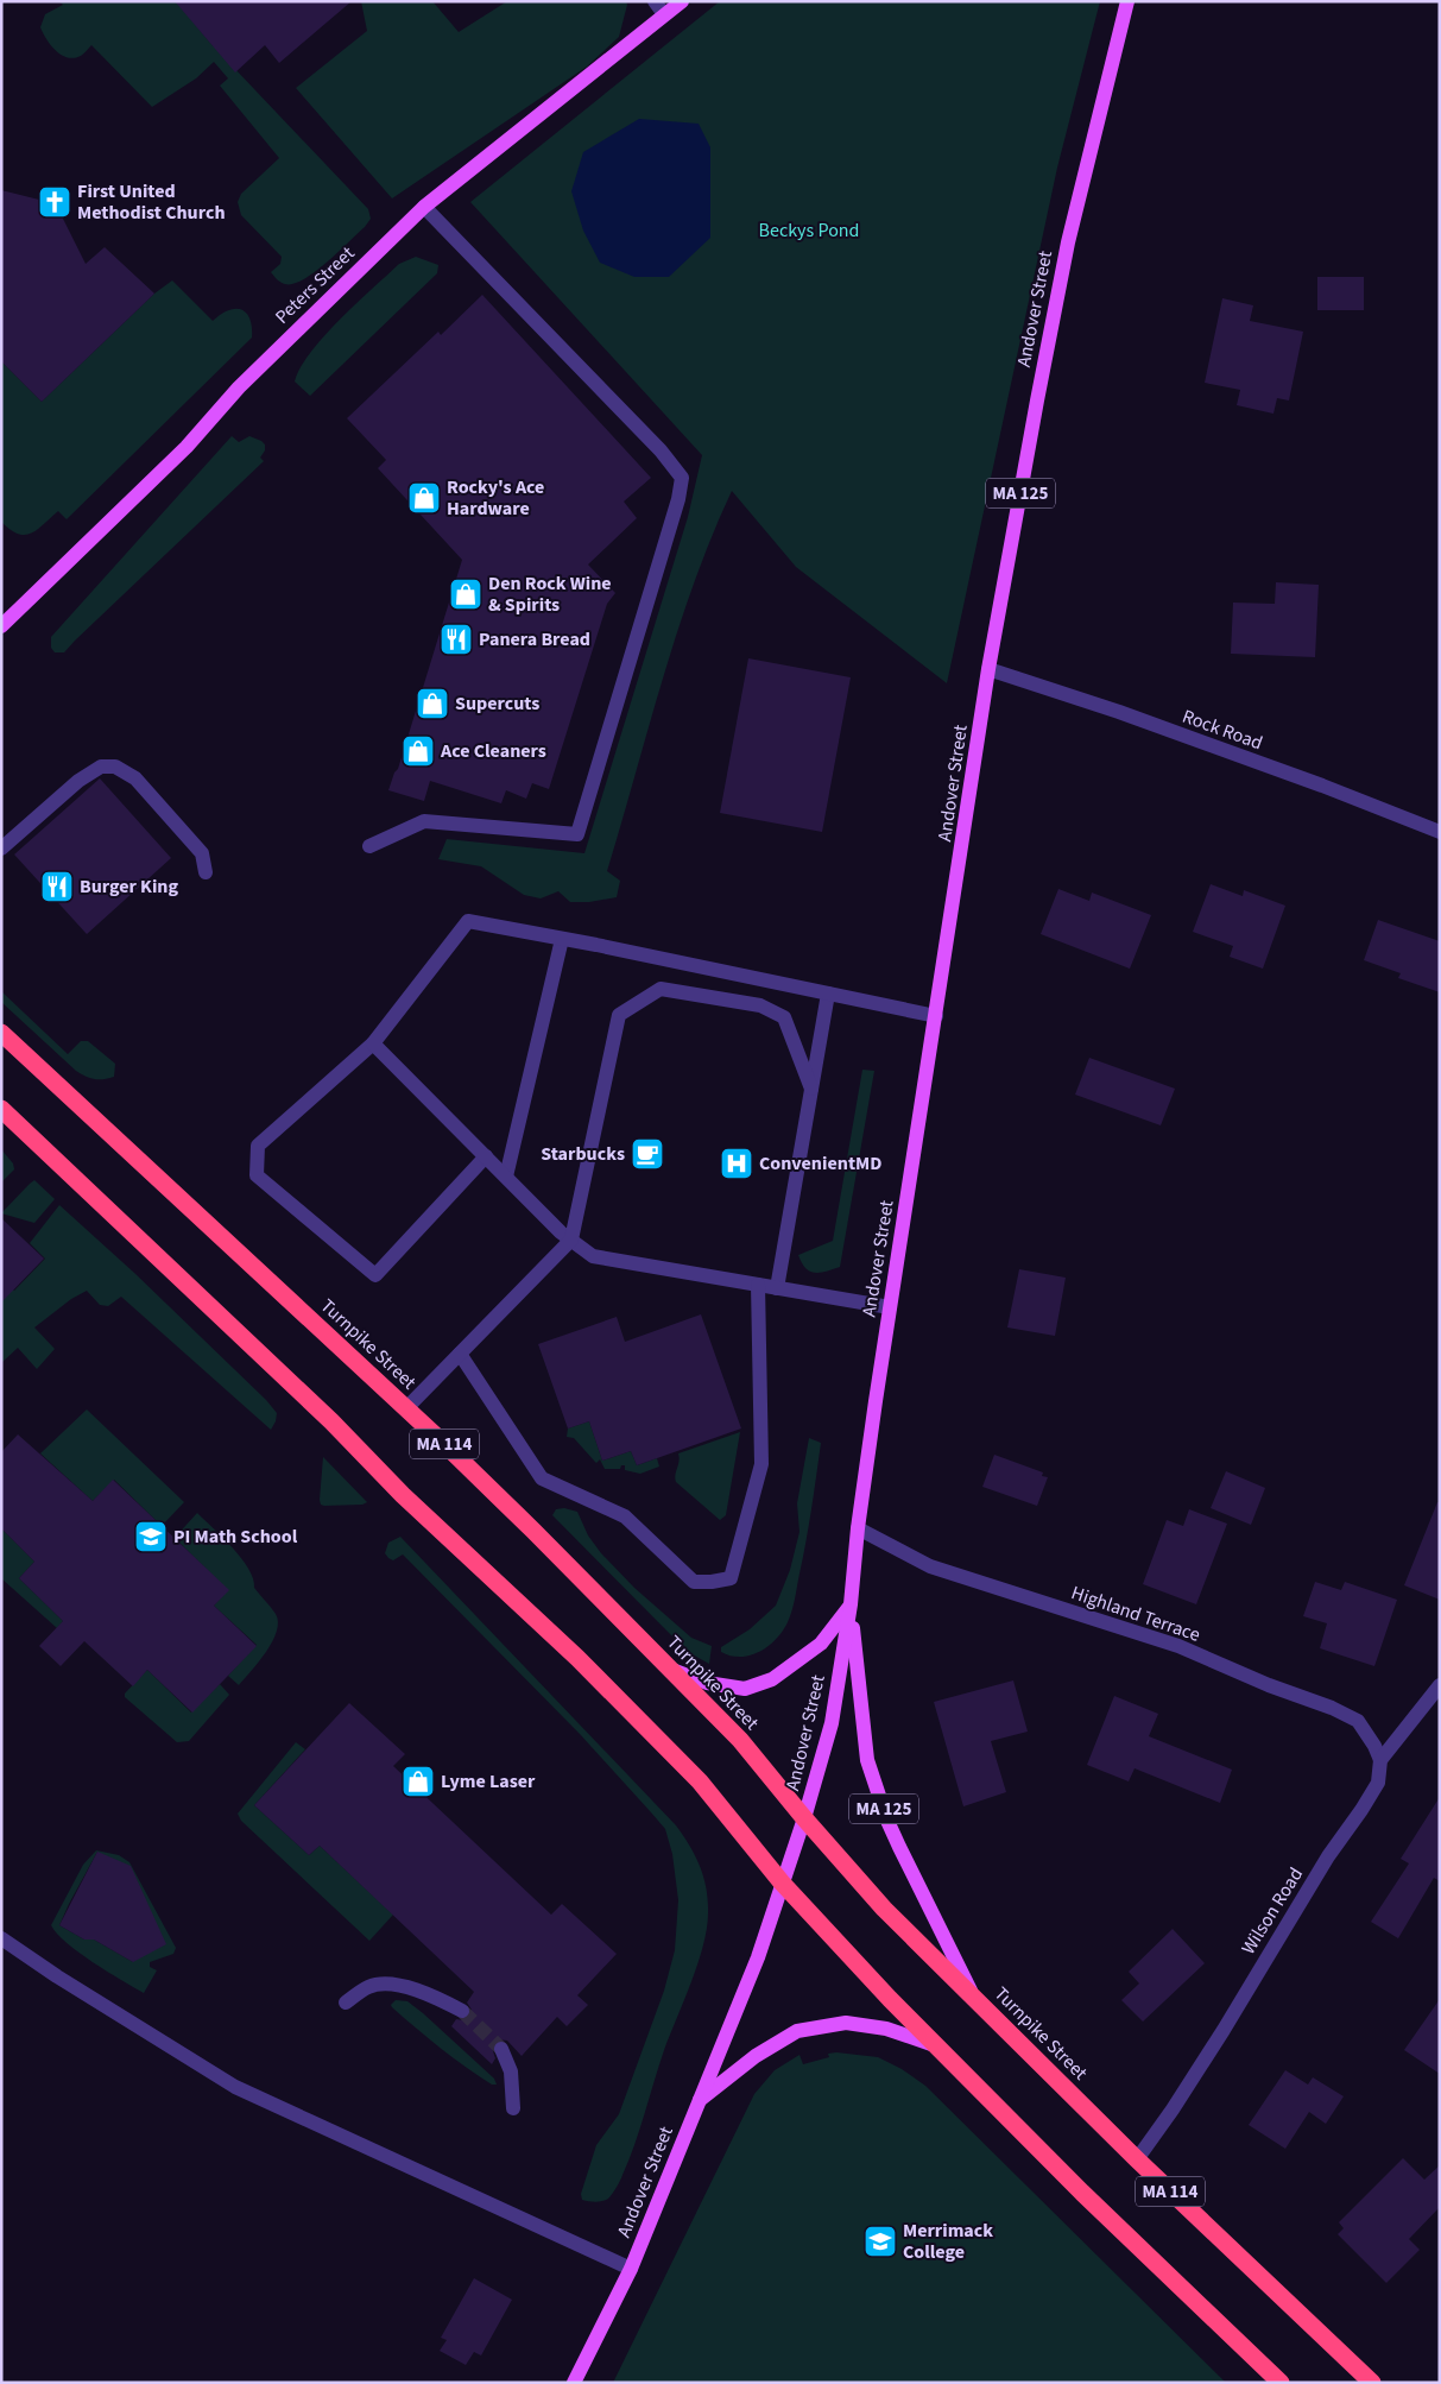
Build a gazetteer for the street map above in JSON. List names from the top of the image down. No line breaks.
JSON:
{"streets":{"highway":["Turnpike Street","MA 114"],"main road":["Peters Street","Andover Street","MA 125"],"street":["Rock Road","Highland Terrace","Wilson Road"]},"crossings":[["Andover Street","MA 125"],["Andover Street","Rock Road"],["Andover Street","Turnpike Street"],["Andover Street","MA 114"],["Andover Street","Highland Terrace"],["MA 125","Turnpike Street"],["Turnpike Street","Wilson Road"],["Highland Terrace","Wilson Road"]],"parks":["Beckys Pond"],"places":{"church":["First United Methodist Church"],"shop":["Rocky's Ace Hardware","Den Rock Wine & Spirits","Supercuts","Ace Cleaners","Lyme Laser"],"restaurant":["Panera Bread","Burger King"],"cafe":["Starbucks"],"hospital":["ConvenientMD"],"school or university":["PI Math School","Merrimack College"]}}
